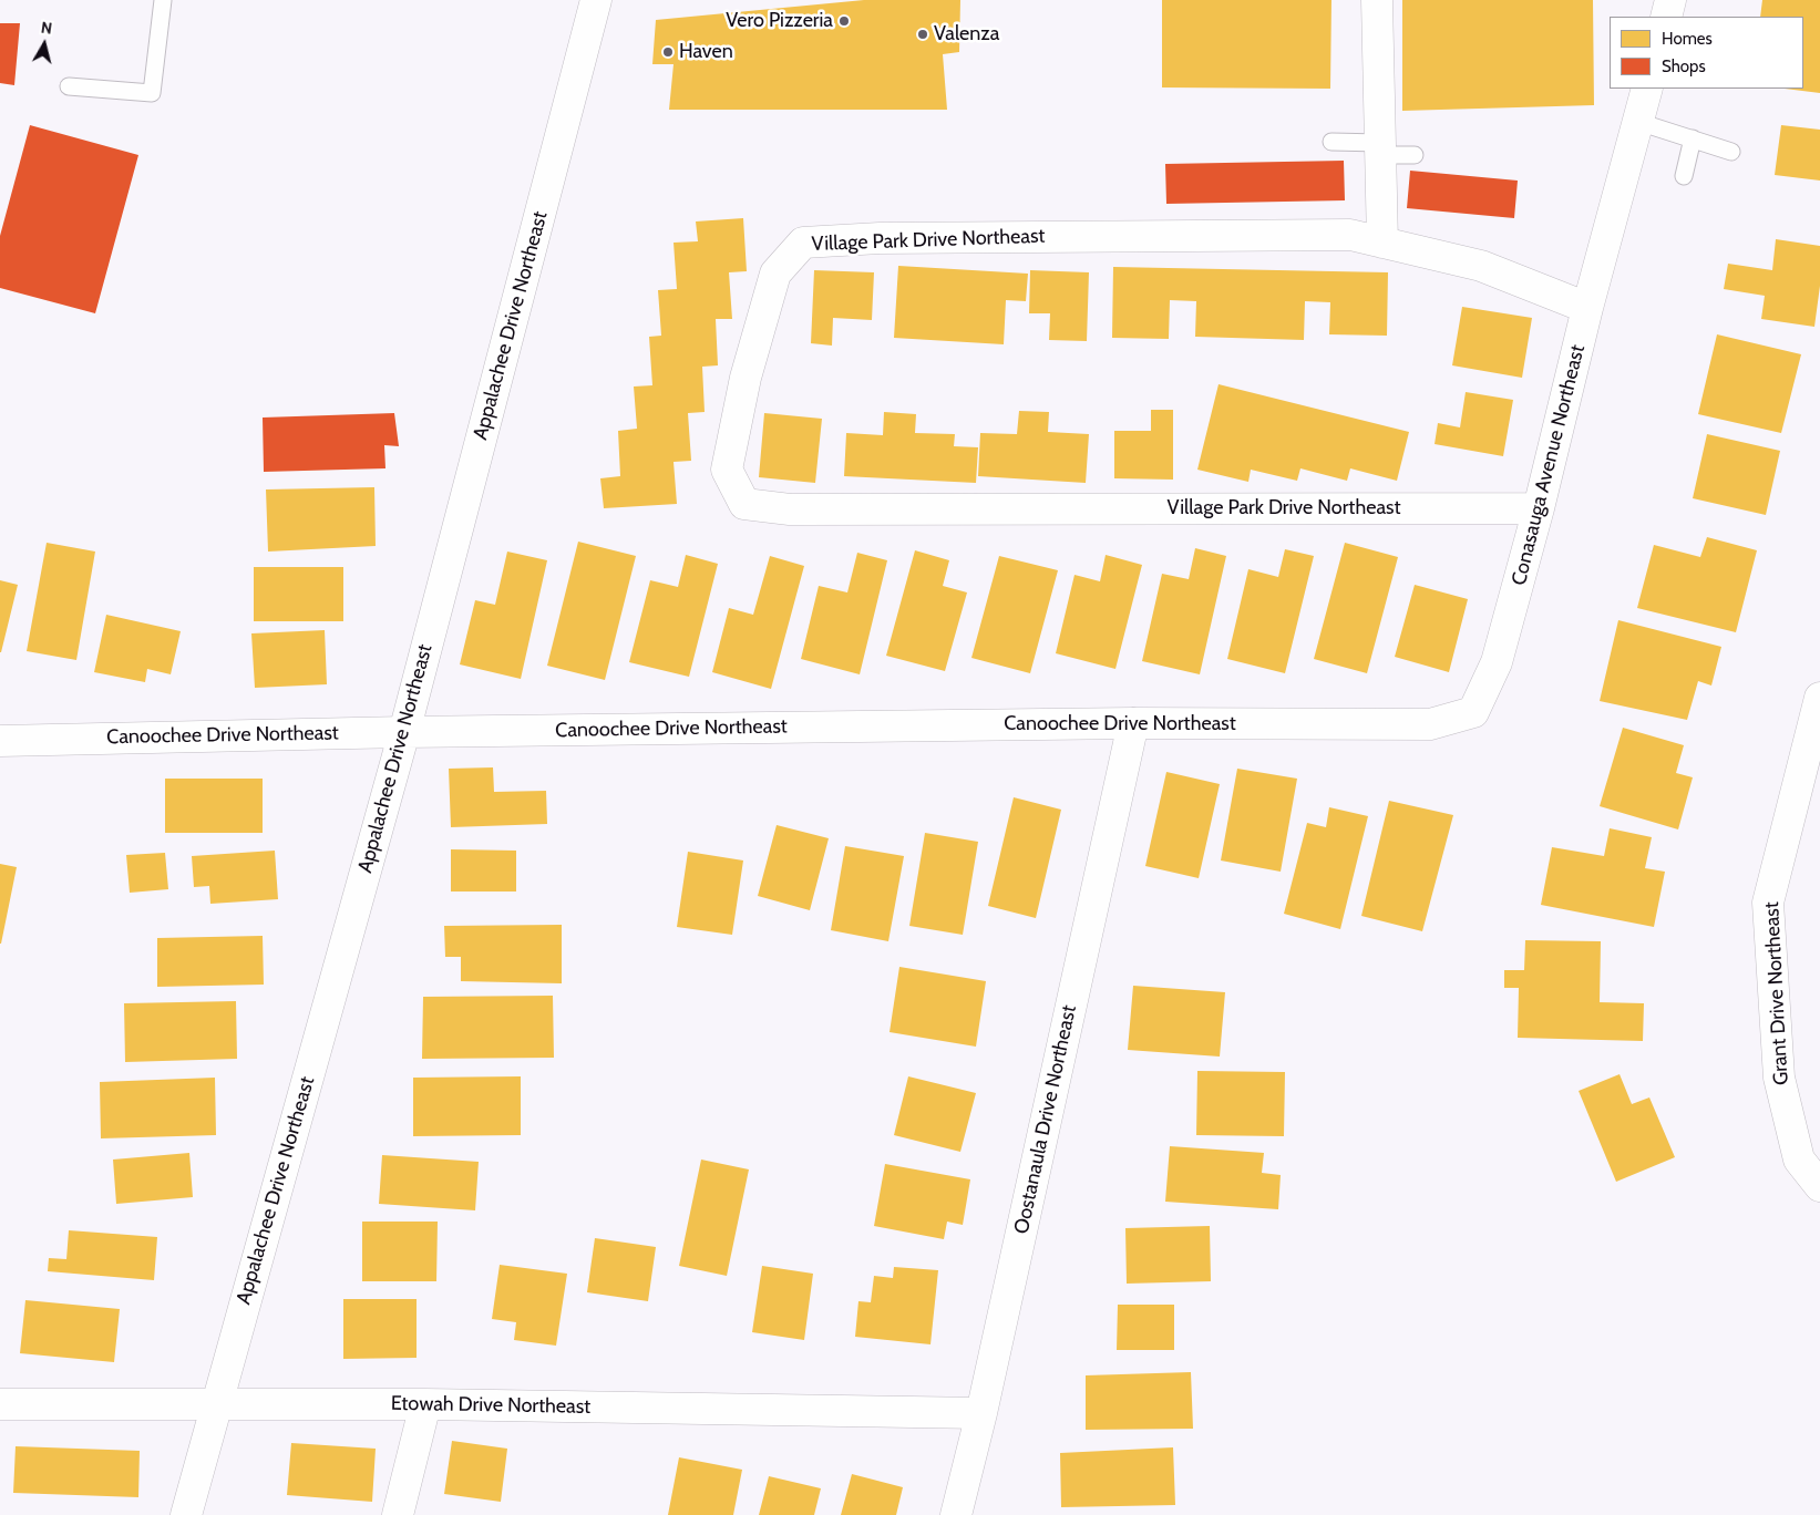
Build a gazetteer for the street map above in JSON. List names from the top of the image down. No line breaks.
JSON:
{"streets":{"street":["Village Park Drive Northeast","Appalachee Drive Northeast","Conasauga Avenue Northeast","Canoochee Drive Northeast","Grant Drive Northeast","Oostanaula Drive Northeast","Etowah Drive Northeast"]},"crossings":[["Village Park Drive Northeast","Conasauga Avenue Northeast"],["Appalachee Drive Northeast","Canoochee Drive Northeast"],["Appalachee Drive Northeast","Etowah Drive Northeast"],["Conasauga Avenue Northeast","Canoochee Drive Northeast"],["Canoochee Drive Northeast","Oostanaula Drive Northeast"],["Oostanaula Drive Northeast","Etowah Drive Northeast"]],"places":["Vero Pizzeria","Valenza","Haven"],"legend":["Homes","Shops"],"north":"top"}
